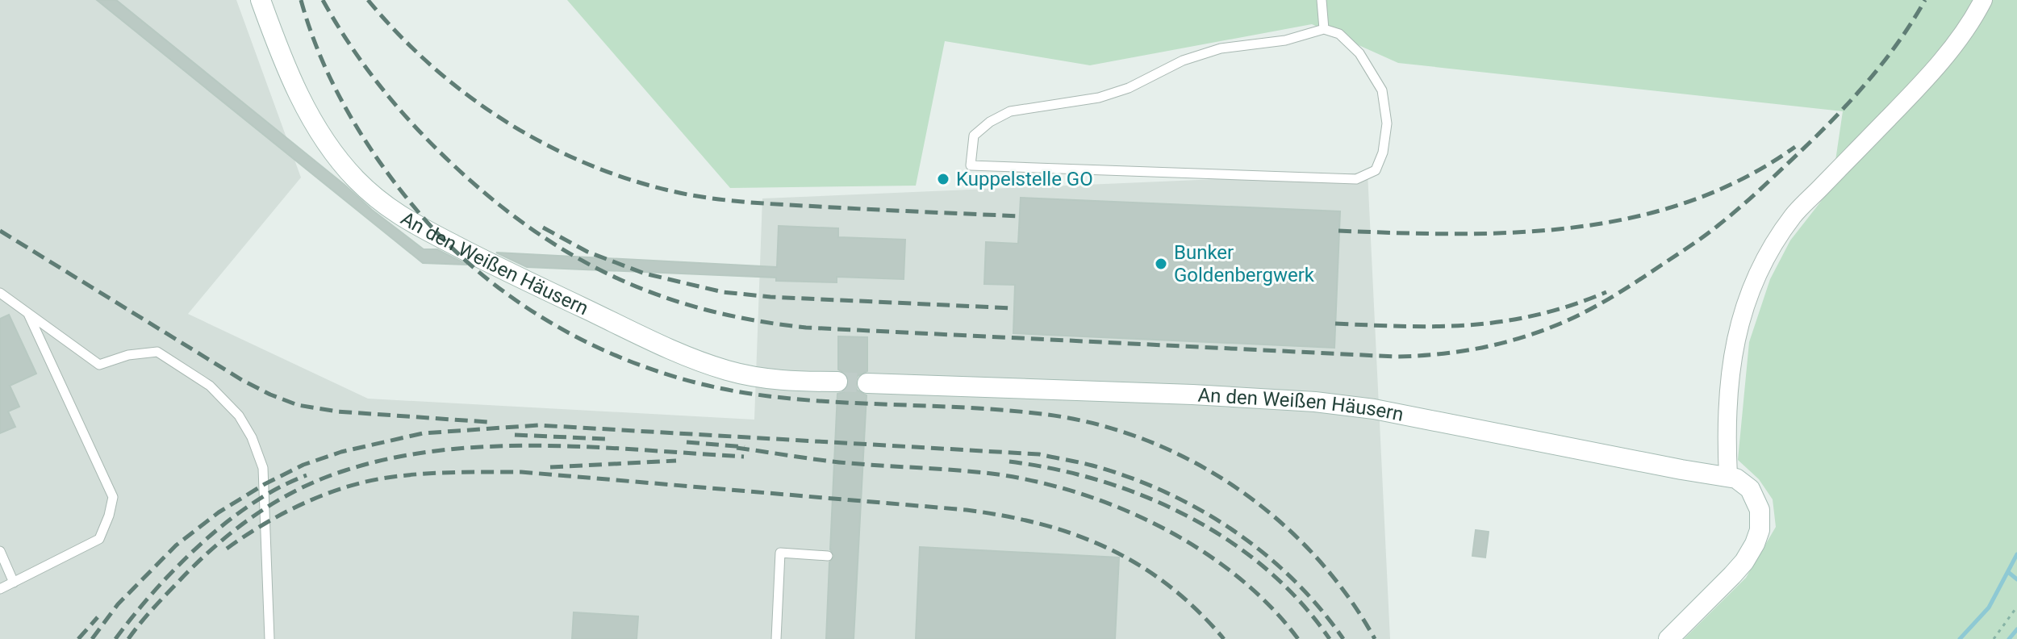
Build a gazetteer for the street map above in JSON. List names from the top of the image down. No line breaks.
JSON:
{"streets":{"street":["An den Weißen Häusern"]},"places":["Kuppelstelle GO","Bunker Goldenbergwerk"]}
